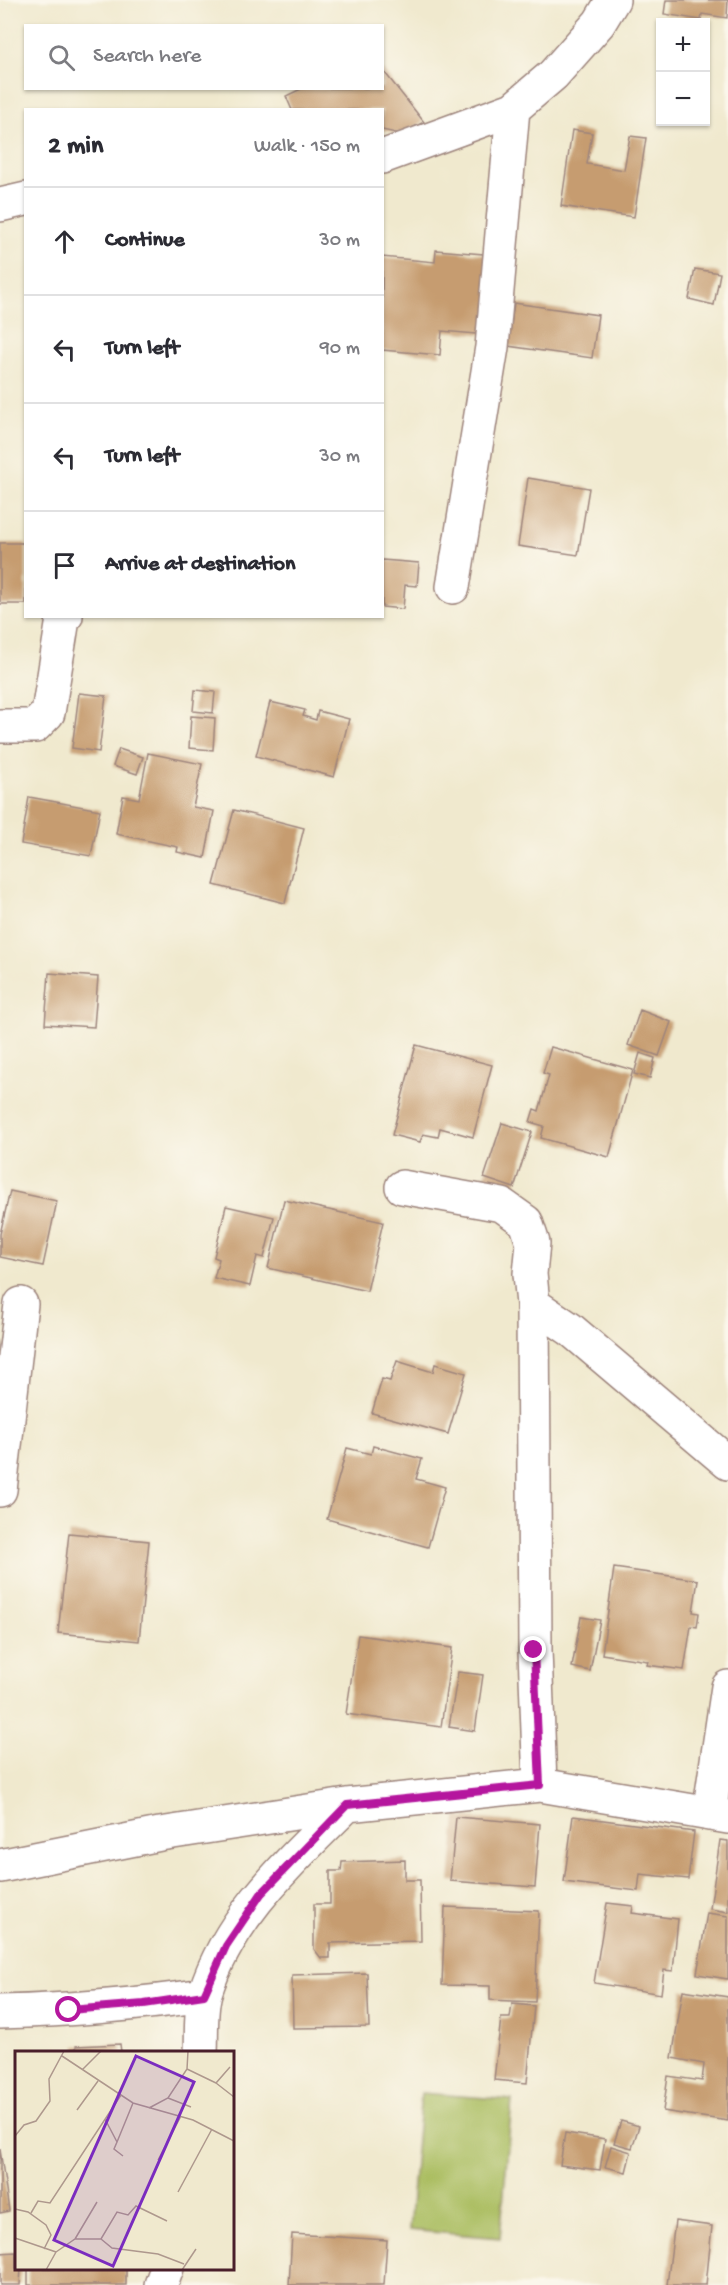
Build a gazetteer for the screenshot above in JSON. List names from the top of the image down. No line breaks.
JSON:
{"page":{"map_buttons":["+","−"],"search":"Search here","heading":["2 min","Walk · 150 m"],"list":[["Continue","30 m"],["Turn left","90 m"],["Turn left","30 m"],"Arrive at destination"]}}
